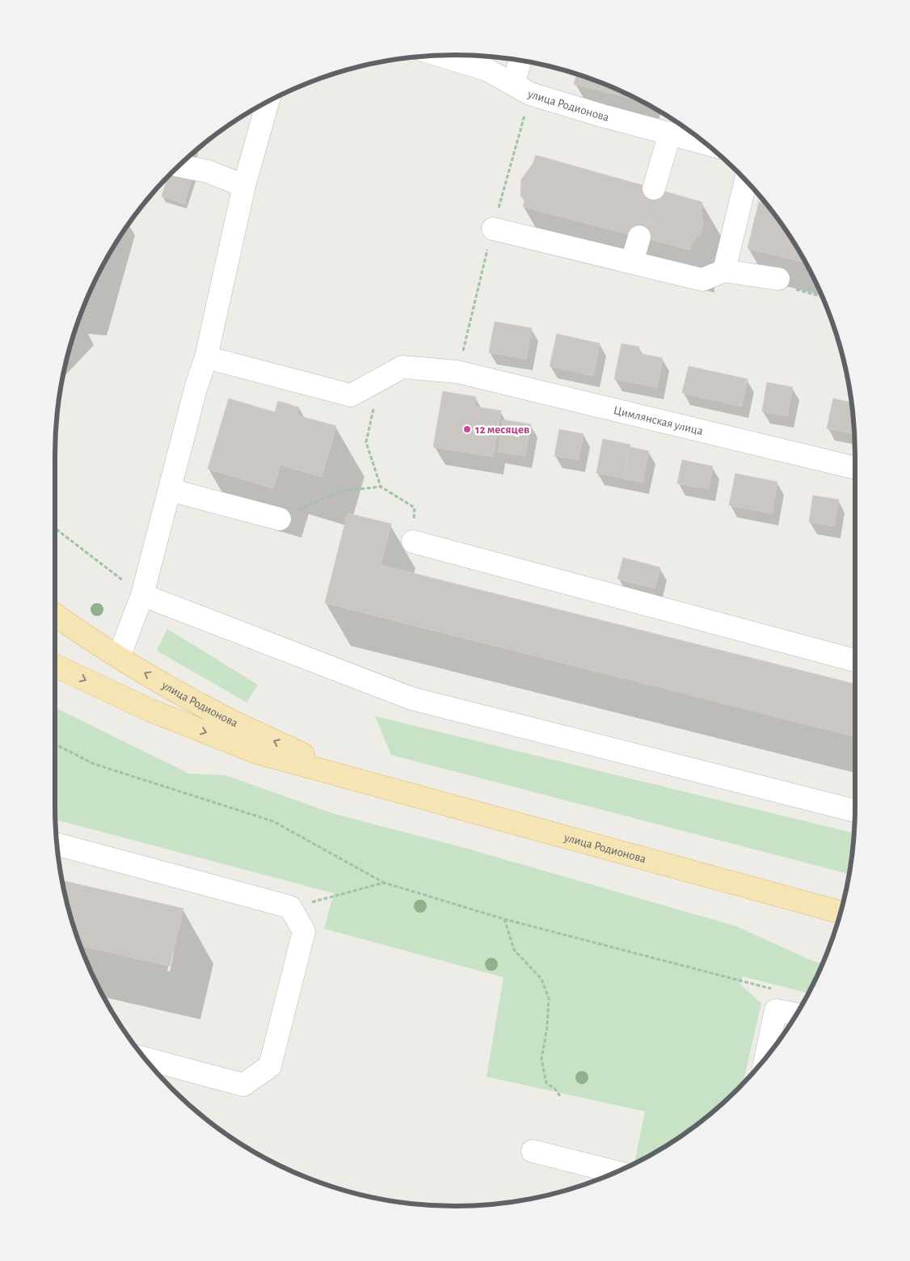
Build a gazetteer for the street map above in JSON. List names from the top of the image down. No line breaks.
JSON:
{"streets":{"main road":["улица Родионова"],"street":["Цимлянская улица"]},"places":["12 месяцев"]}
